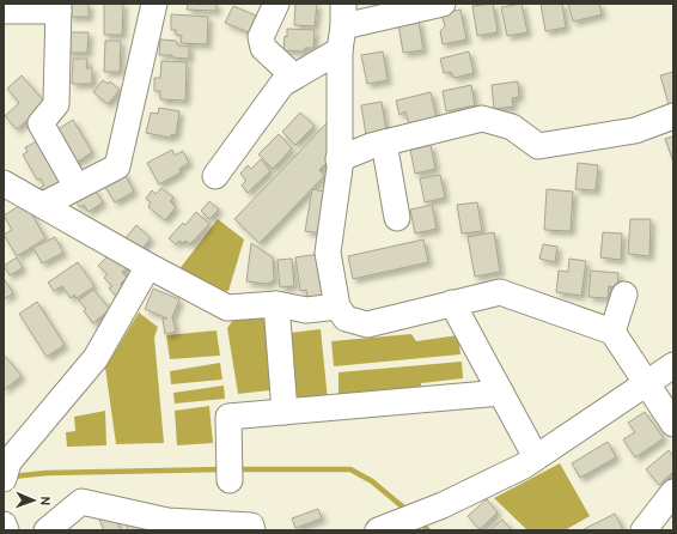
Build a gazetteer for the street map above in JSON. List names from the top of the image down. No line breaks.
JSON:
{"north":"right"}
